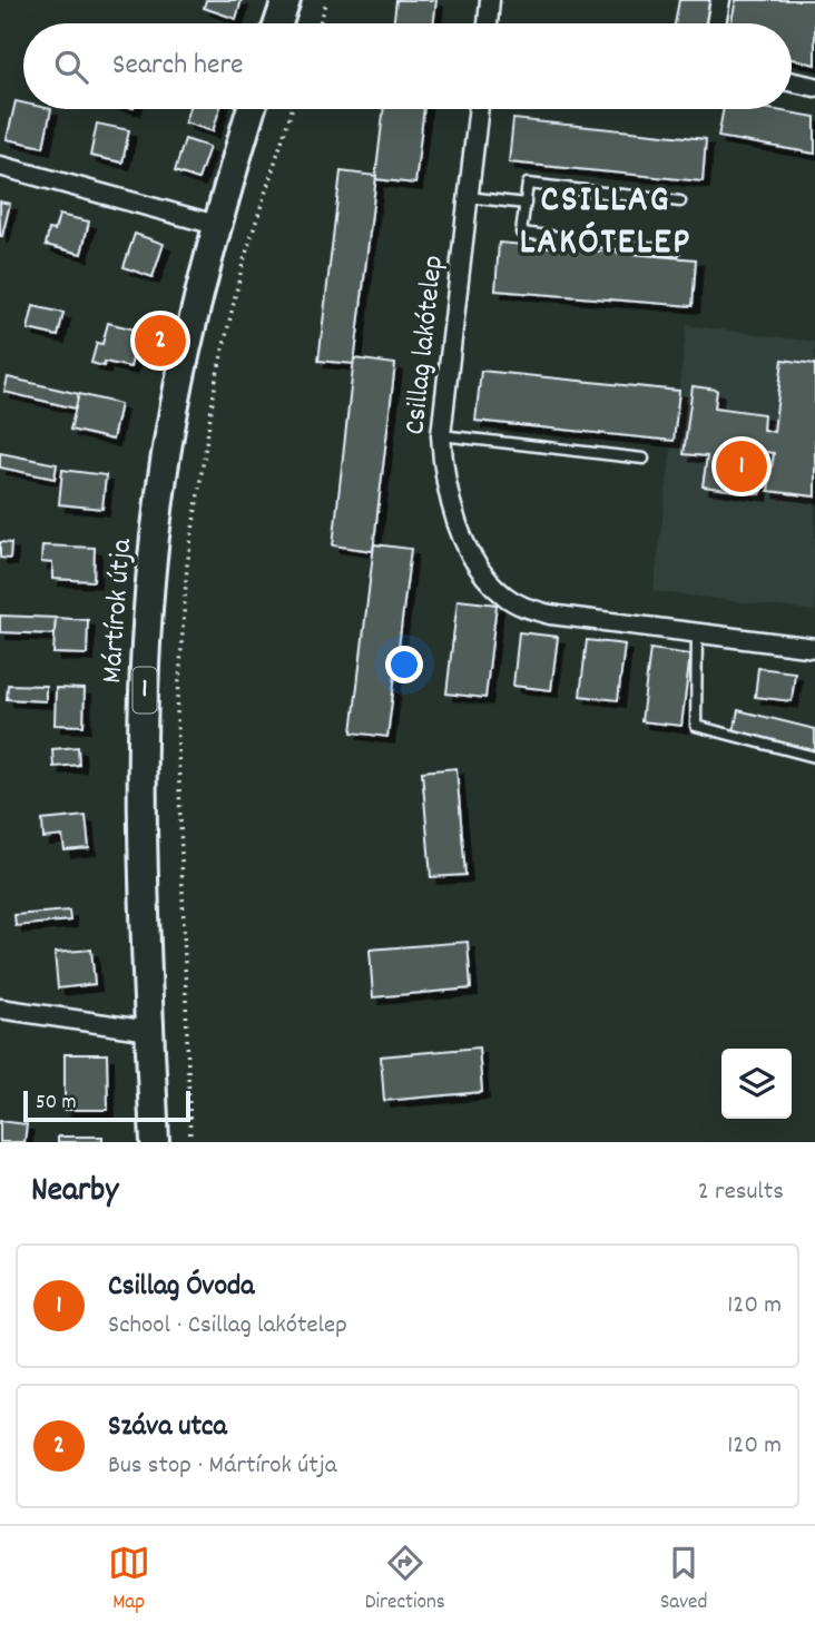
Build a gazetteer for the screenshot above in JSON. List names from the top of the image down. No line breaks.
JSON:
{"streets":{"main road":["Mártírok útja","1"],"street":["Csillag lakótelep"]},"districts":["CSILLAG LAKÓTELEP"],"scale_bar":"50 m","page":{"search":"Search here","pins":["2","1"],"scale":"50 m","heading":["Nearby","2 results"],"list":[{"mark":"1","name":"Csillag Óvoda","note":"School · Csillag lakótelep","value":"120 m"},{"mark":"2","name":"Száva utca","note":"Bus stop · Mártírok útja","value":"120 m"}],"nav":["Map","Directions","Saved"]}}
